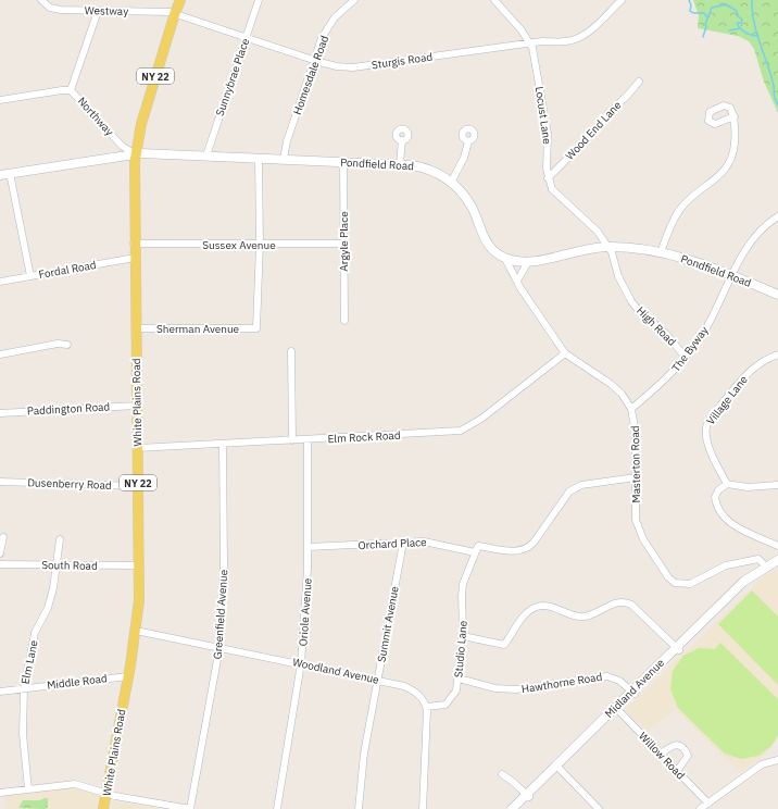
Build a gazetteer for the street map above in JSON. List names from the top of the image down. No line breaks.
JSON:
{"streets":{"main road":["NY 22","White Plains Road"],"street":["Westway","Sturgis Road","Homesdale Road","Sunnybrae Place","Locust Lane","Northway","Wood End Lane","Pondfield Road","Argyle Place","Sussex Avenue","Fordal Road","High Road","Sherman Avenue","The Byway","Village Lane","Paddington Road","Elm Rock Road","Masterton Road","Dusenberry Road","Orchard Place","South Road","Oriole Avenue","Greenfield Avenue","Summit Avenue","Studio Lane","Elm Lane","Woodland Avenue","Middle Road","Hawthorne Road","Midland Avenue","Willow Road"]},"crossings":[["Westway","Sturgis Road"],["Westway","White Plains Road"],["Sturgis Road","Homesdale Road"],["Sturgis Road","Sunnybrae Place"],["Sturgis Road","Locust Lane"],["Sturgis Road","White Plains Road"],["Homesdale Road","Pondfield Road"],["Sunnybrae Place","Pondfield Road"],["Locust Lane","Wood End Lane"],["Northway","Pondfield Road"],["Northway","White Plains Road"],["Pondfield Road","Argyle Place"],["Pondfield Road","High Road"],["Pondfield Road","The Byway"],["Pondfield Road","White Plains Road"],["Pondfield Road","Masterton Road"],["Argyle Place","Sussex Avenue"],["Sussex Avenue","Sherman Avenue"],["Sussex Avenue","White Plains Road"],["Fordal Road","White Plains Road"],["High Road","The Byway"],["Sherman Avenue","White Plains Road"],["The Byway","Masterton Road"],["White Plains Road","Paddington Road"],["White Plains Road","Elm Rock Road"],["White Plains Road","Dusenberry Road"],["White Plains Road","South Road"],["White Plains Road","Woodland Avenue"],["White Plains Road","Middle Road"],["Elm Rock Road","Masterton Road"],["Elm Rock Road","Oriole Avenue"],["Elm Rock Road","Greenfield Avenue"],["Masterton Road","Orchard Place"],["Masterton Road","Midland Avenue"],["Orchard Place","Oriole Avenue"],["Orchard Place","Summit Avenue"],["Orchard Place","Studio Lane"],["South Road","Elm Lane"],["Oriole Avenue","Woodland Avenue"],["Greenfield Avenue","Woodland Avenue"],["Summit Avenue","Woodland Avenue"],["Studio Lane","Woodland Avenue"],["Studio Lane","Hawthorne Road"],["Elm Lane","Middle Road"],["Hawthorne Road","Midland Avenue"],["Midland Avenue","Willow Road"]]}
